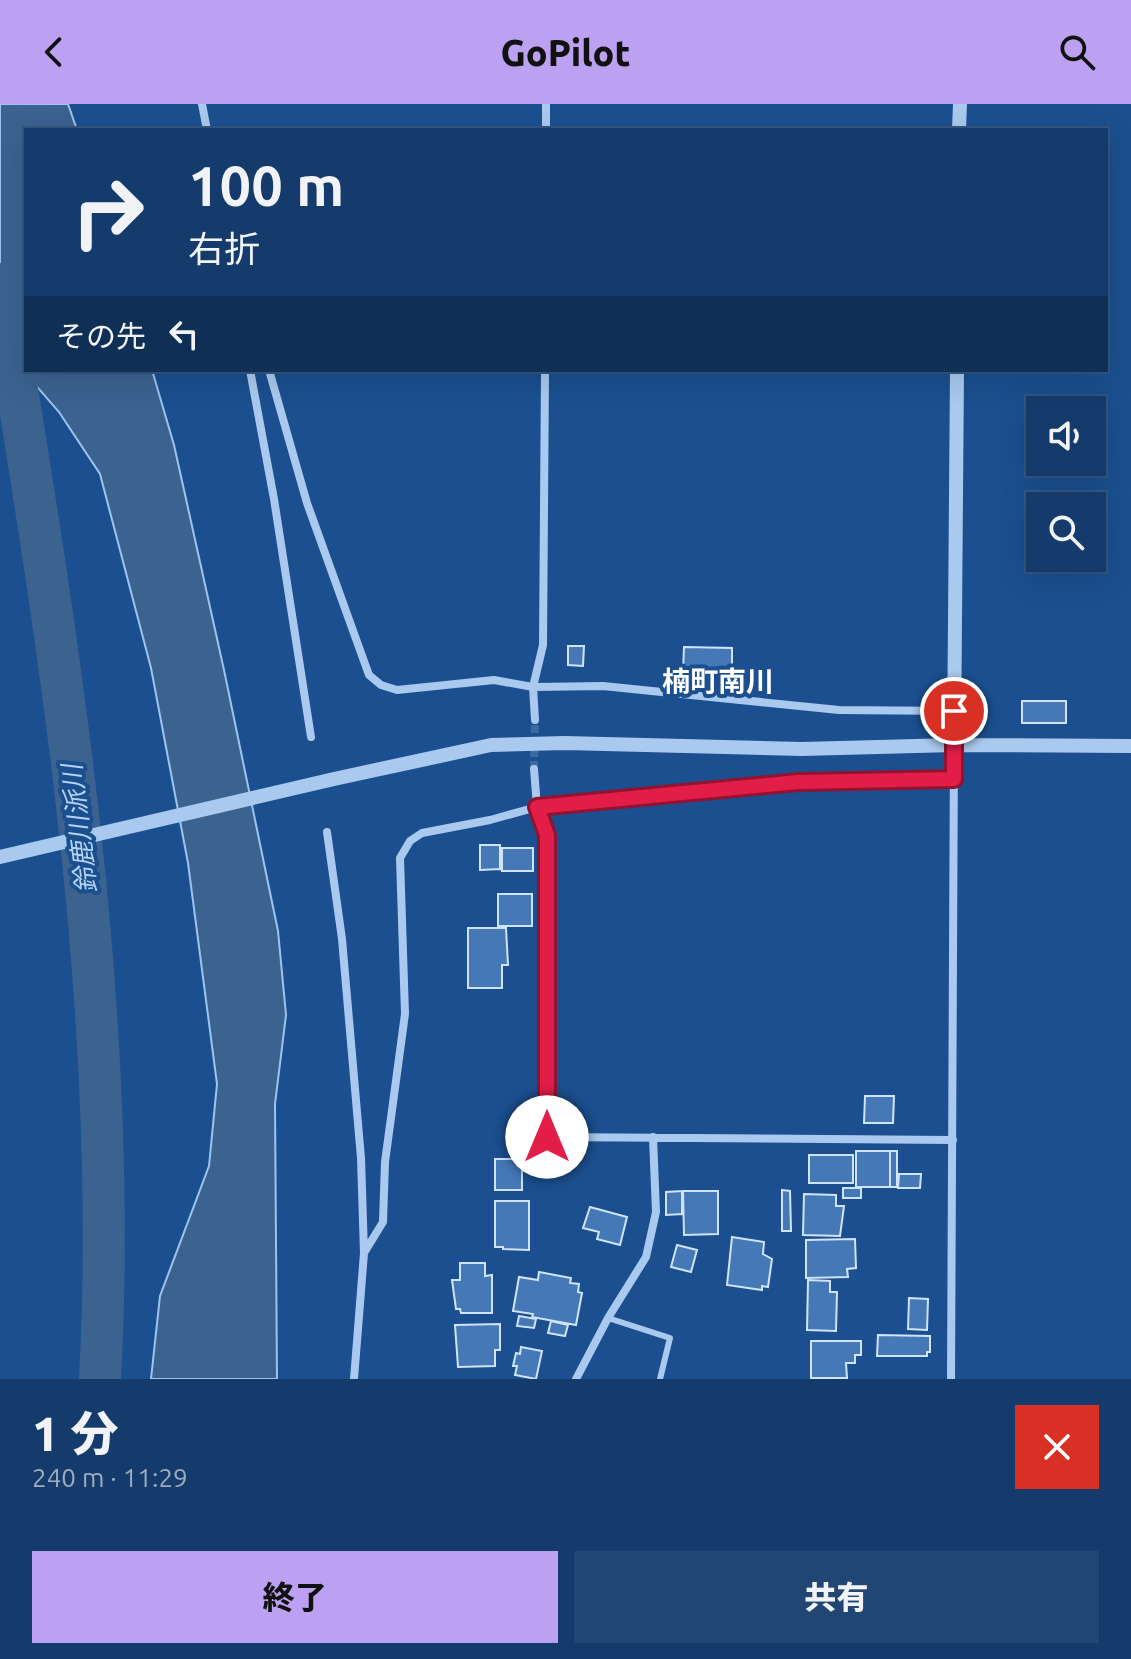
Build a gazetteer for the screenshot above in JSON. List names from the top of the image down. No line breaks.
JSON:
{"districts":["楠町南川"],"water":["鈴鹿川派川"],"page":{"header":"GoPilot","turn":["100 m","右折"],"then":"その先","heading":["1 分","240 m · 11:29"],"buttons":["終了","共有"]}}
